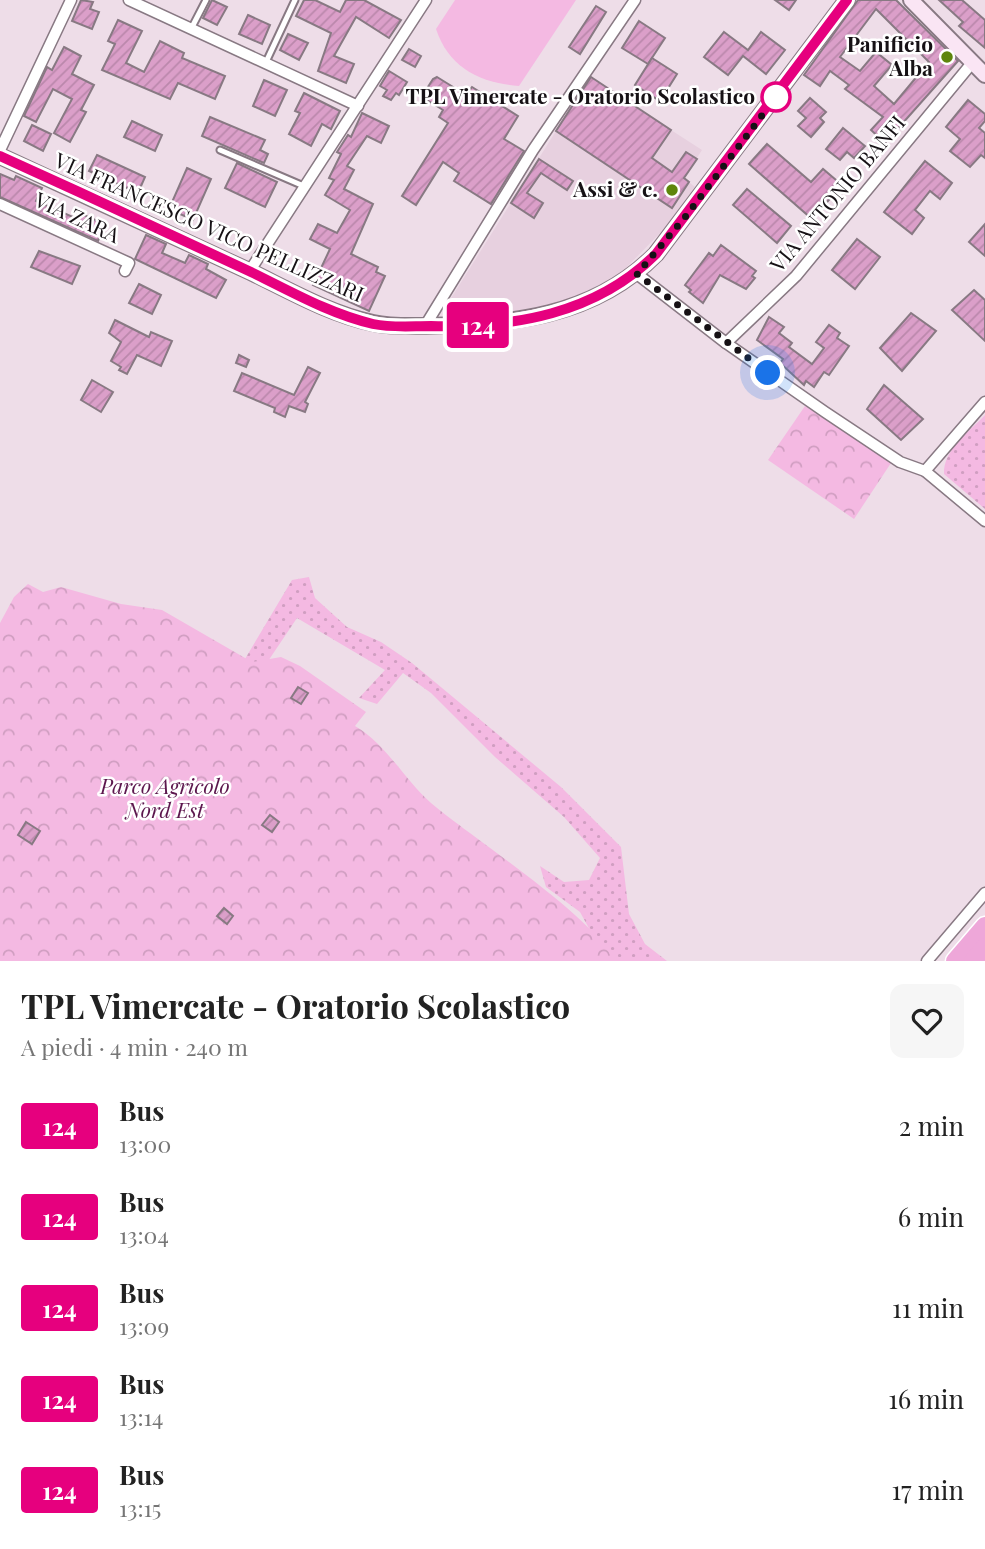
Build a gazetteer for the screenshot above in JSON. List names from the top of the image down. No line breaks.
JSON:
{"streets":{"street":["VIA ANTONIO BANFI","VIA ZARA","VIA FRANCESCO VICO PELLIZZARI"]},"parks":["Parco Agricolo Nord Est"],"places":["Panificio Alba","TPL Vimercate - Oratorio Scolastico","Assi & c."],"lines":["bus line 124"],"page":{"on_map":"124","heading":["TPL Vimercate - Oratorio Scolastico","A piedi · 4 min · 240 m"],"list":[{"mark":"124","name":"Bus","note":"13:00","value":"2 min"},{"mark":"124","name":"Bus","note":"13:04","value":"6 min"},{"mark":"124","name":"Bus","note":"13:09","value":"11 min"},{"mark":"124","name":"Bus","note":"13:14","value":"16 min"},{"mark":"124","name":"Bus","note":"13:15","value":"17 min"}]}}
